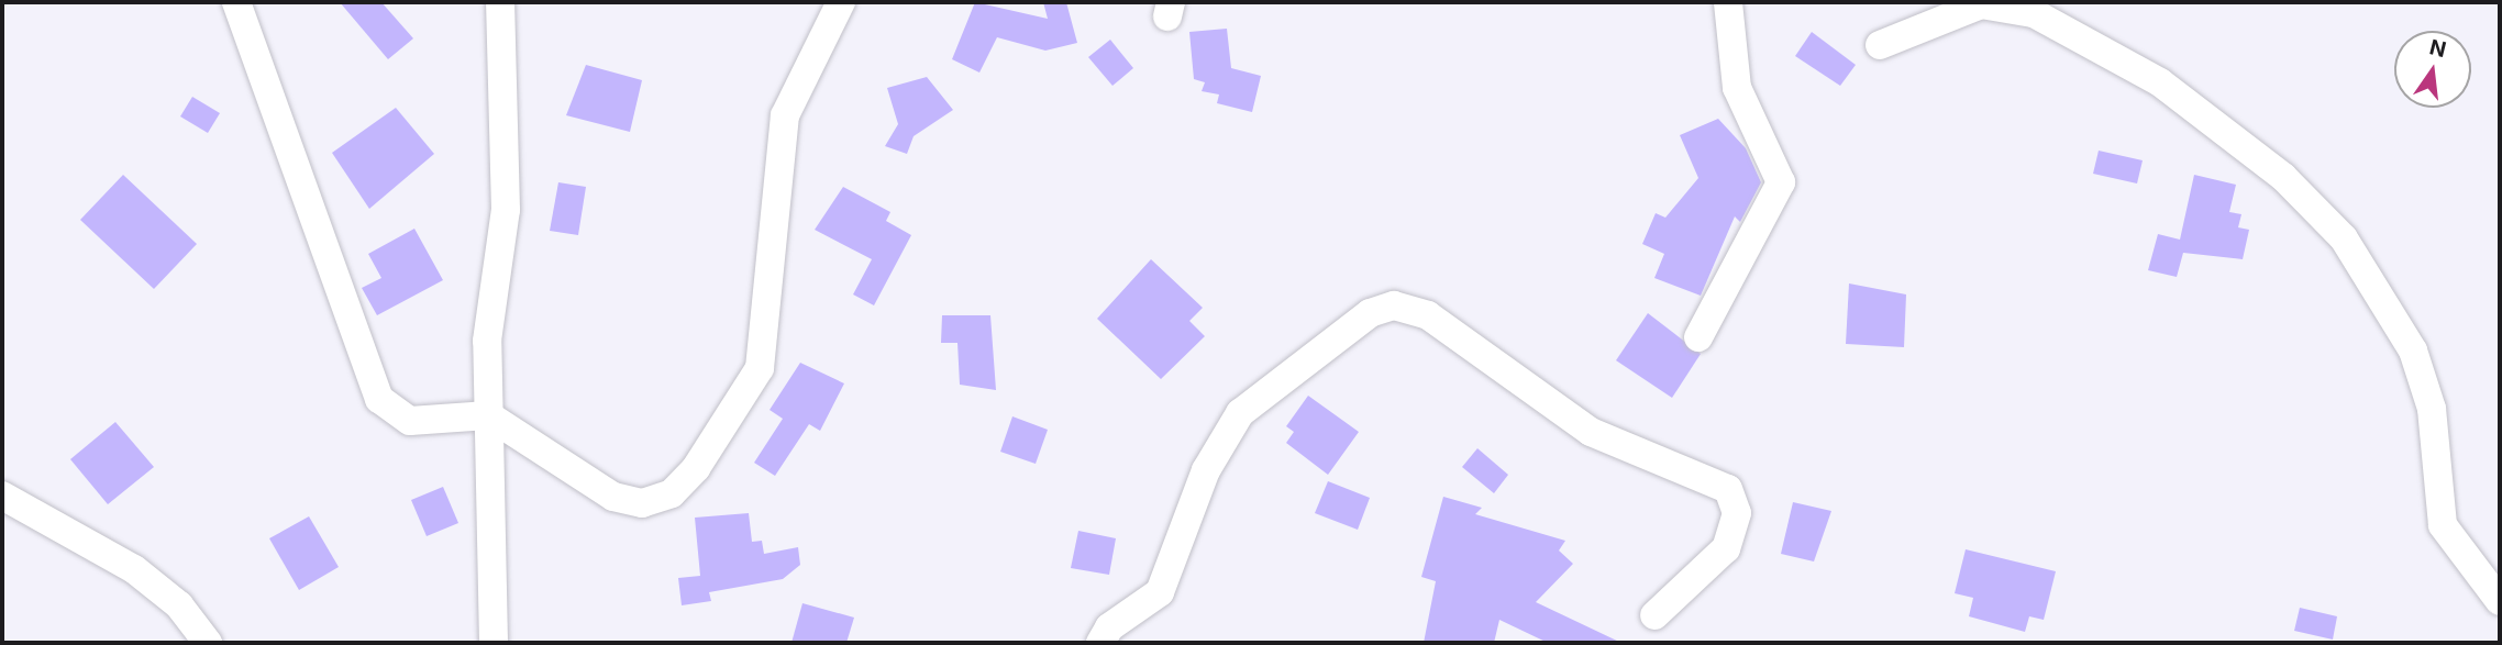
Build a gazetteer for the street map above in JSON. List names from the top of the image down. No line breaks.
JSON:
{"north":"top"}
